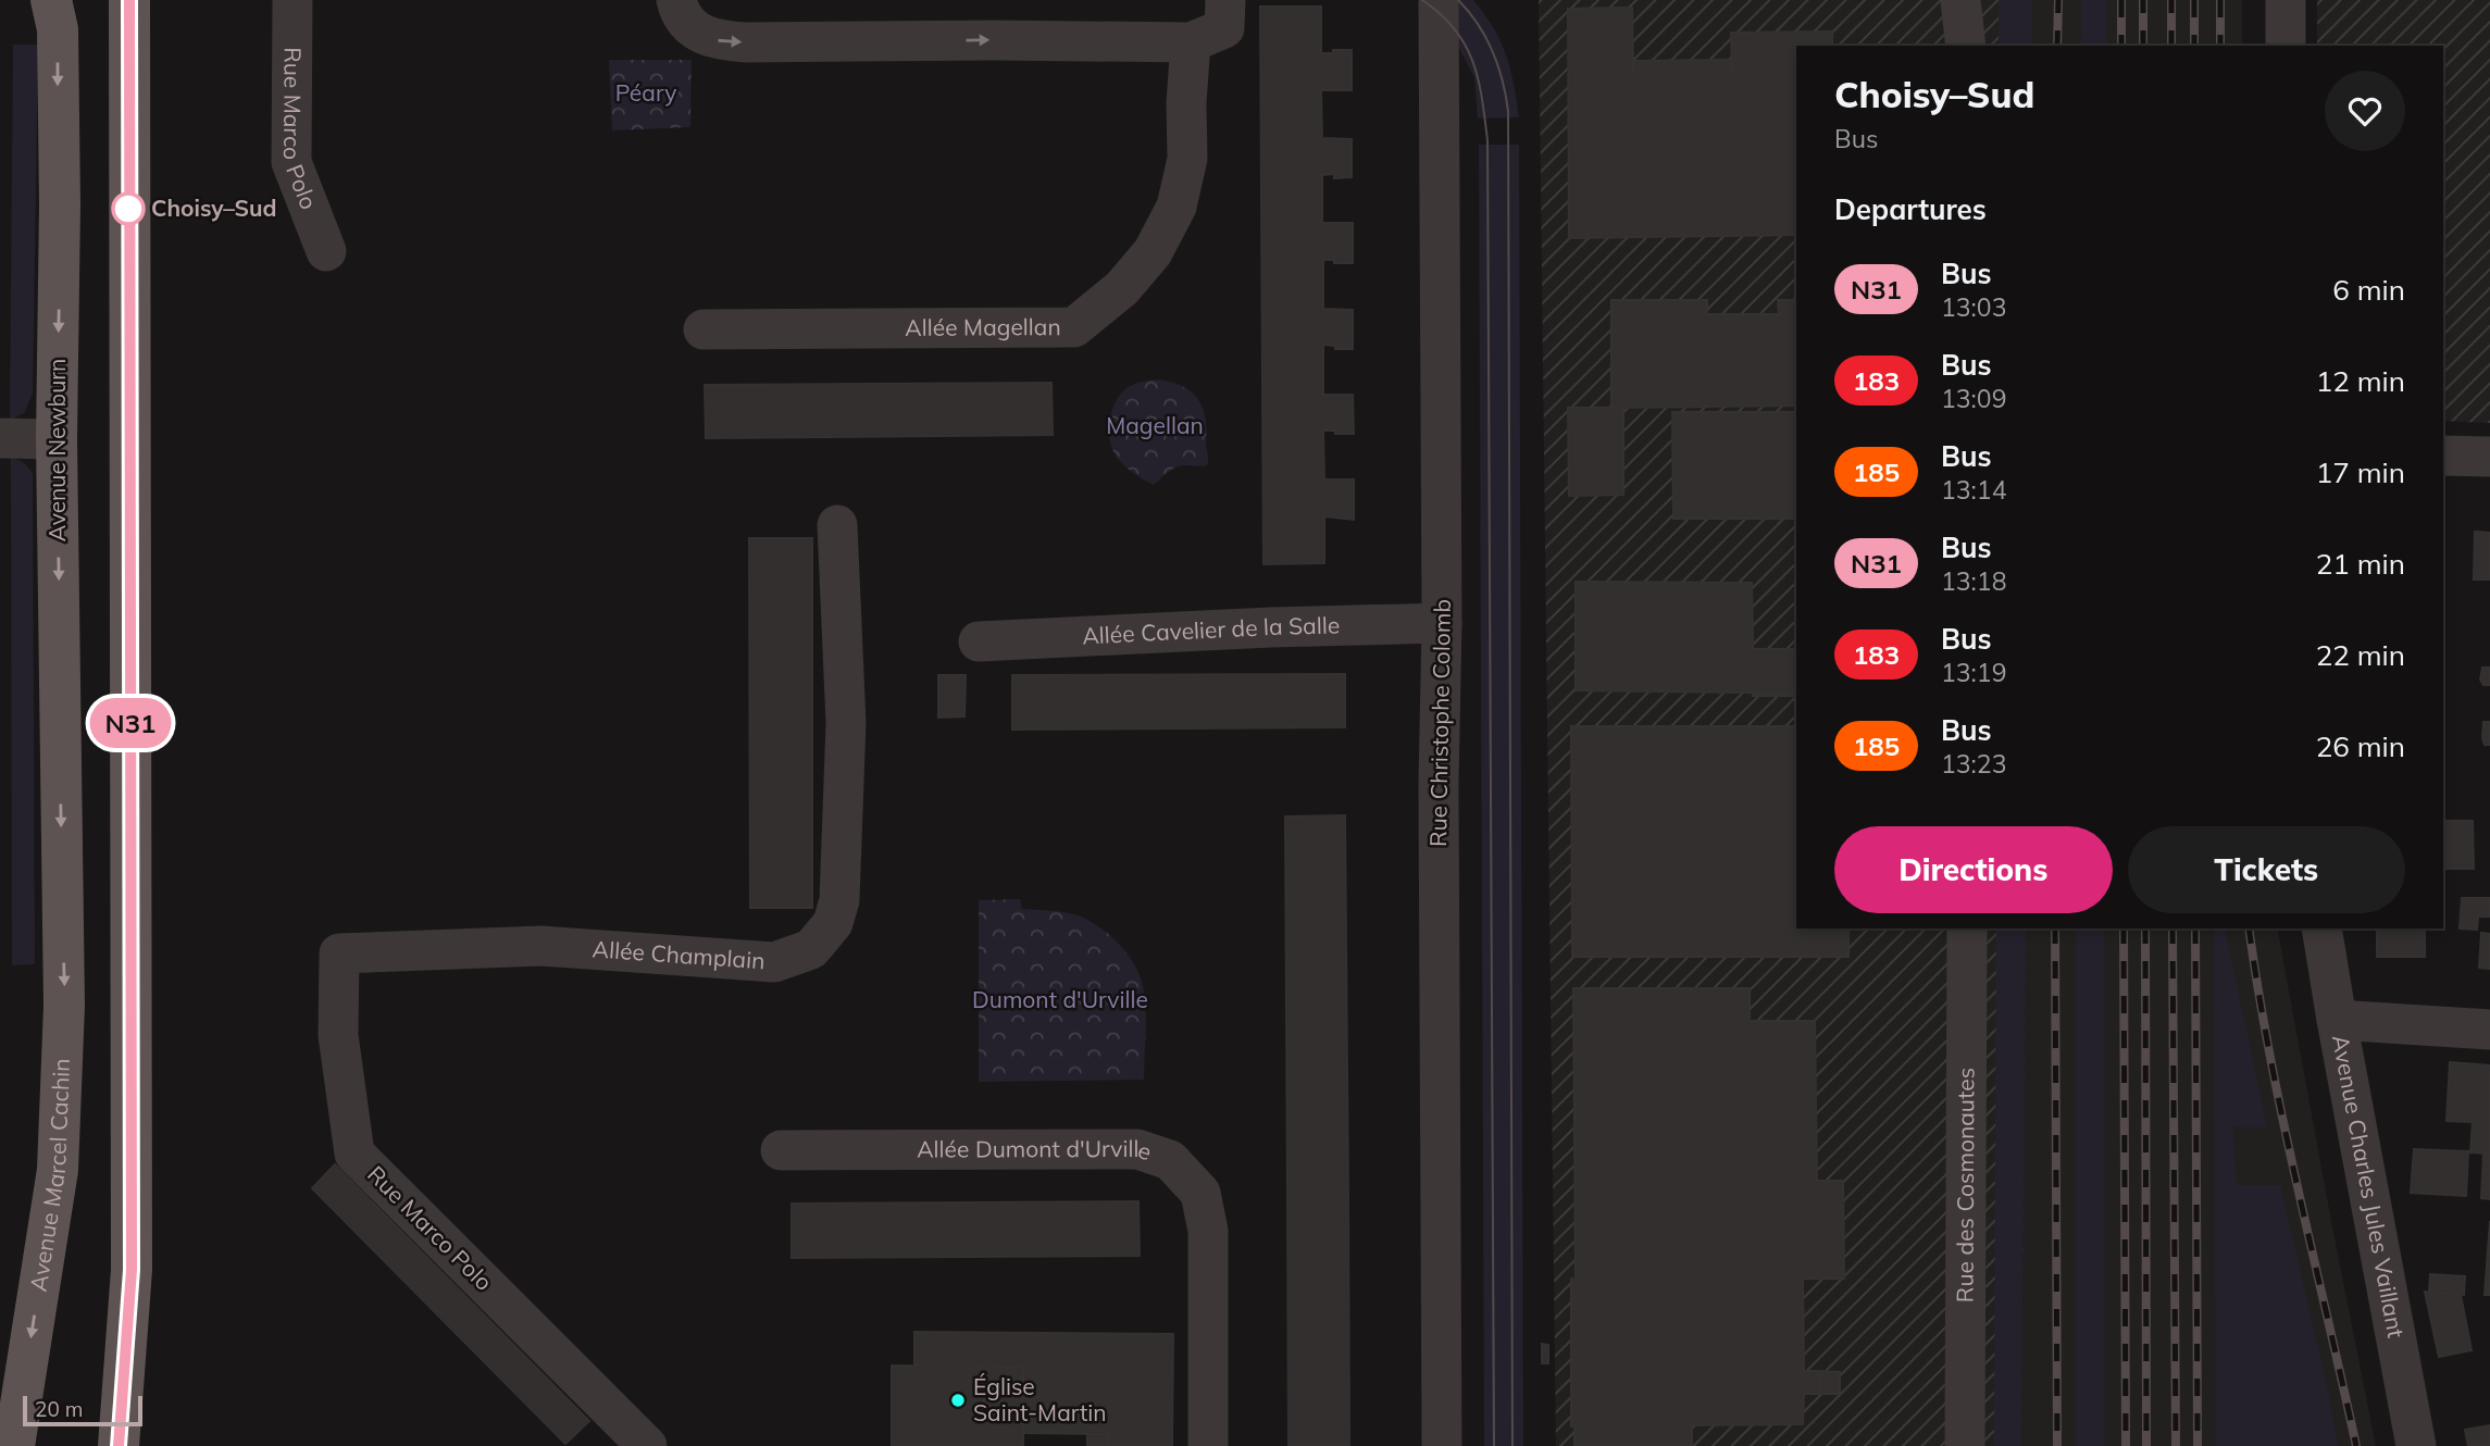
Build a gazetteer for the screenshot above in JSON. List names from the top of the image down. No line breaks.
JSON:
{"streets":{"main road":["Avenue Newburn","Avenue Marcel Cachin"],"street":["Rue Marco Polo","Allée Magellan","Allée Cavelier de la Salle","Rue Christophe Colomb","Allée Champlain","Allée Dumont d'Urville","Rue des Cosmonautes","Avenue Charles Jules Vaillant"]},"crossings":[["Rue Marco Polo","Allée Champlain"],["Avenue Newburn","Avenue Marcel Cachin"],["Allée Cavelier de la Salle","Rue Christophe Colomb"]],"parks":["Péary","Magellan","Dumont d'Urville"],"places":["Choisy–Sud","Église Saint-Martin"],"lines":["bus line N31"],"scale_bar":"20 m","page":{"on_map":"N31","heading":[["Choisy–Sud","Bus"],"Departures"],"list":[{"mark":"N31","name":"Bus","note":"13:03","value":"6 min"},{"mark":"183","name":"Bus","note":"13:09","value":"12 min"},{"mark":"185","name":"Bus","note":"13:14","value":"17 min"},{"mark":"N31","name":"Bus","note":"13:18","value":"21 min"},{"mark":"183","name":"Bus","note":"13:19","value":"22 min"},{"mark":"185","name":"Bus","note":"13:23","value":"26 min"}],"buttons":["Directions","Tickets"],"scale":"20 m"}}
